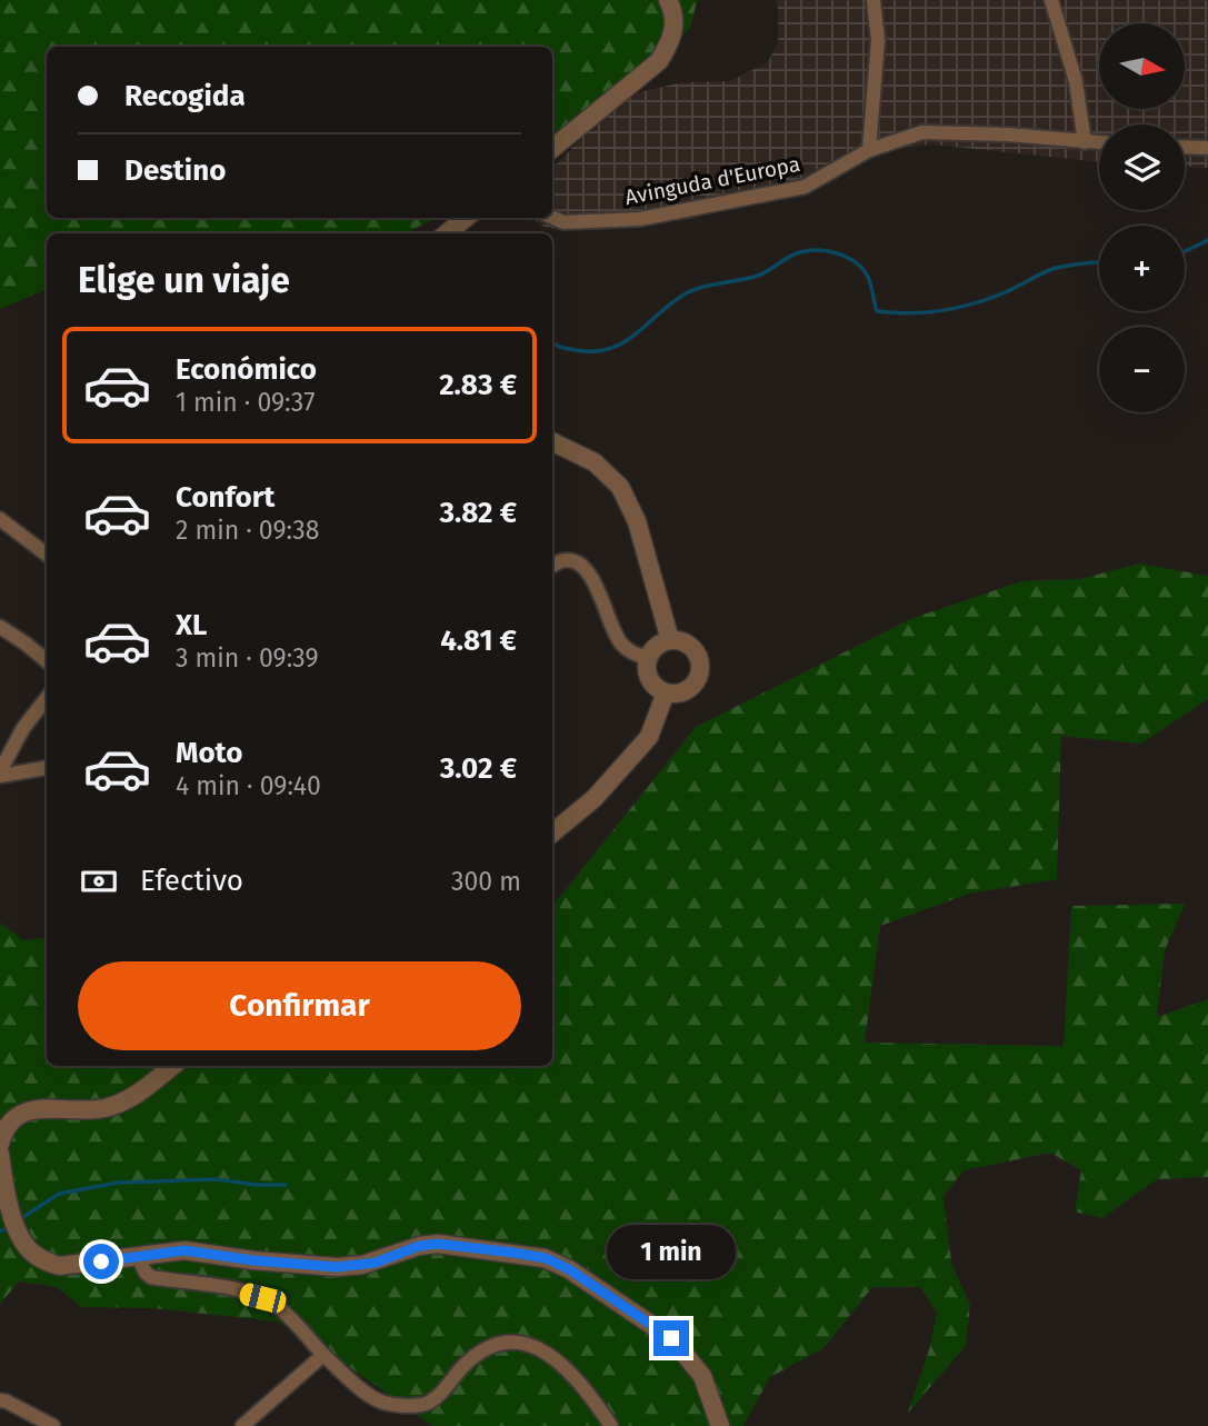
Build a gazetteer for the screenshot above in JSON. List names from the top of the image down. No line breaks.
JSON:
{"streets":{"street":["Avinguda d'Europa"]},"north":"right","page":{"map_buttons":["+","−"],"banner":["Recogida","Destino"],"heading":"Elige un viaje","list":[{"name":"Económico","note":"1 min · 09:37","value":"2.83 €"},{"name":"Confort","note":"2 min · 09:38","value":"3.82 €"},{"name":"XL","note":"3 min · 09:39","value":"4.81 €"},{"name":"Moto","note":"4 min · 09:40","value":"3.02 €"}],"pay":["Efectivo","300 m"],"buttons":"Confirmar","bubble":"1 min"}}
